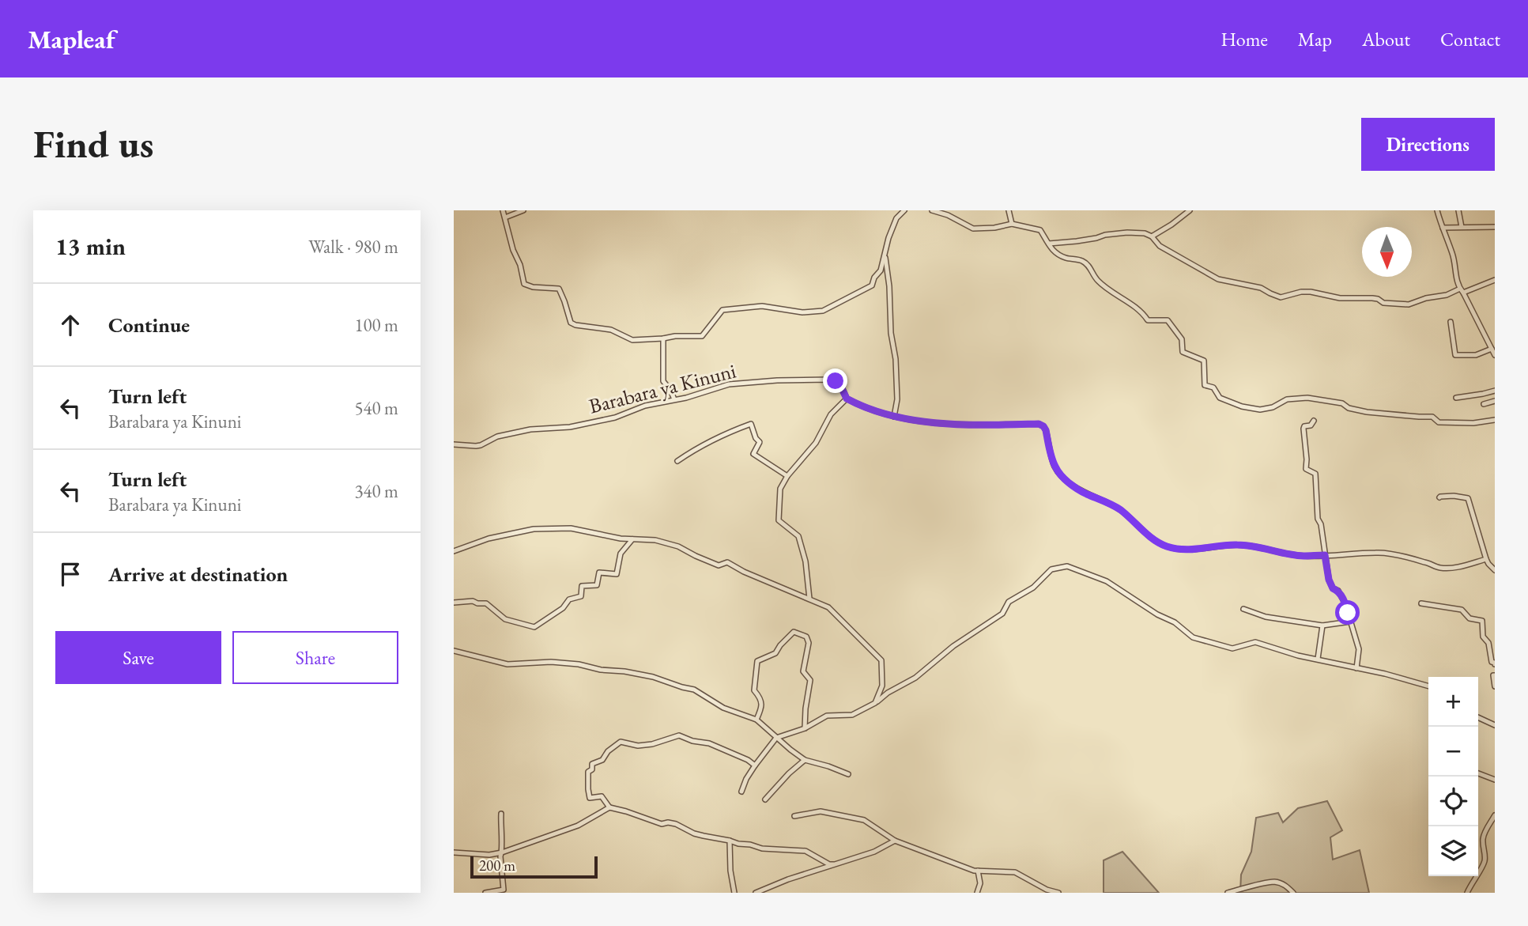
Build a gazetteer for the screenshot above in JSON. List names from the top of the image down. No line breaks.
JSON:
{"streets":{"street":["Barabara ya Kinuni"]},"scale_bar":"200 m","north":"bottom","page":{"header":"Mapleaf","nav":["Home","Map","About","Contact"],"buttons":["Directions",["Save","Share"]],"title":"Find us","heading":["13 min","Walk · 980 m"],"list":[["Continue","100 m"],["Turn left","Barabara ya Kinuni","540 m"],["Turn left","Barabara ya Kinuni","340 m"],"Arrive at destination"],"map_buttons":["+","−"],"scale":"200 m"}}
